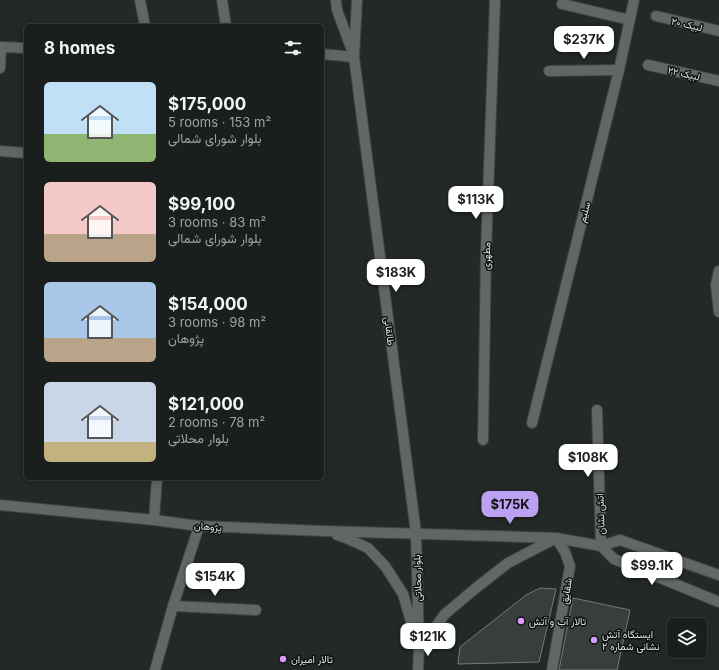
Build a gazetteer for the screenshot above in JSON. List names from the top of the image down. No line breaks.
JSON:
{"streets":{"street":["لبیک ۲۰","لبیک ۲۲","سلیم","مطهری","طالقانی","اتش نشان","پژوهان","بلوار محلاتی","شقایق"]},"crossings":[["طالقانی","پژوهان"],["طالقانی","بلوار محلاتی"],["اتش نشان","پژوهان"],["پژوهان","بلوار محلاتی"],["پژوهان","شقایق"]],"places":["تالار آب و آتش","ایستگاه آتش نشانی شماره ۲","تالار امیران"],"page":{"heading":"8 homes","price":["$237K","$113K","$183K","$108K","$175K","$99.1K","$154K","$121K"],"list":[{"name":"$175,000","note":"5 rooms · 153 m² · بلوار شورای شمالی"},{"name":"$99,100","note":"3 rooms · 83 m² · بلوار شورای شمالی"},{"name":"$154,000","note":"3 rooms · 98 m² · پژوهان"},{"name":"$121,000","note":"2 rooms · 78 m² · بلوار محلاتی"}]}}
